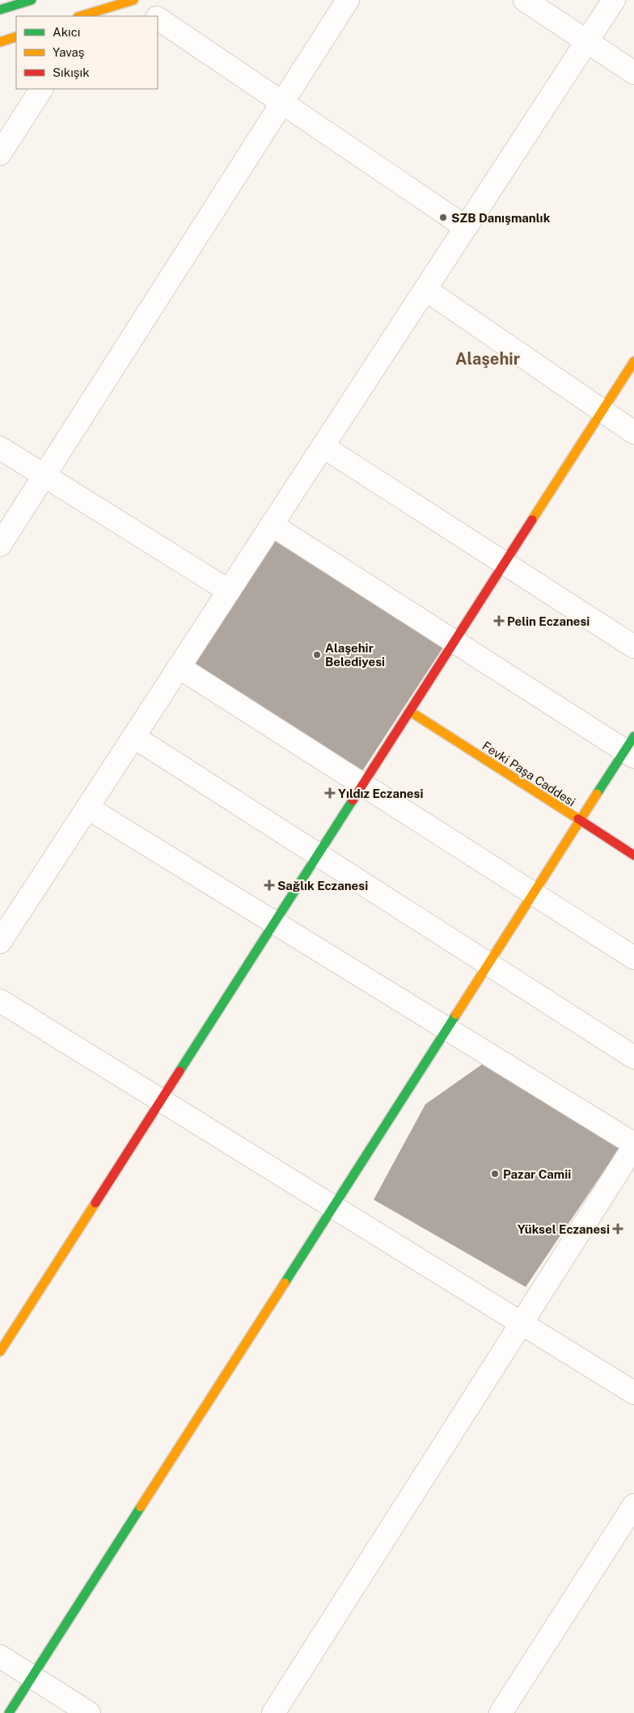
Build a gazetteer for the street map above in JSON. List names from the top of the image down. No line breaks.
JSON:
{"streets":{"street":["Fevki Paşa Caddesi"]},"districts":["Alaşehir"],"places":{"other":["SZB Danışmanlık","Alaşehir Belediyesi","Pazar Camii"],"health":["Pelin Eczanesi","Yıldız Eczanesi","Sağlık Eczanesi","Yüksel Eczanesi"]},"legend":["Akıcı","Yavaş","Sıkışık"]}
